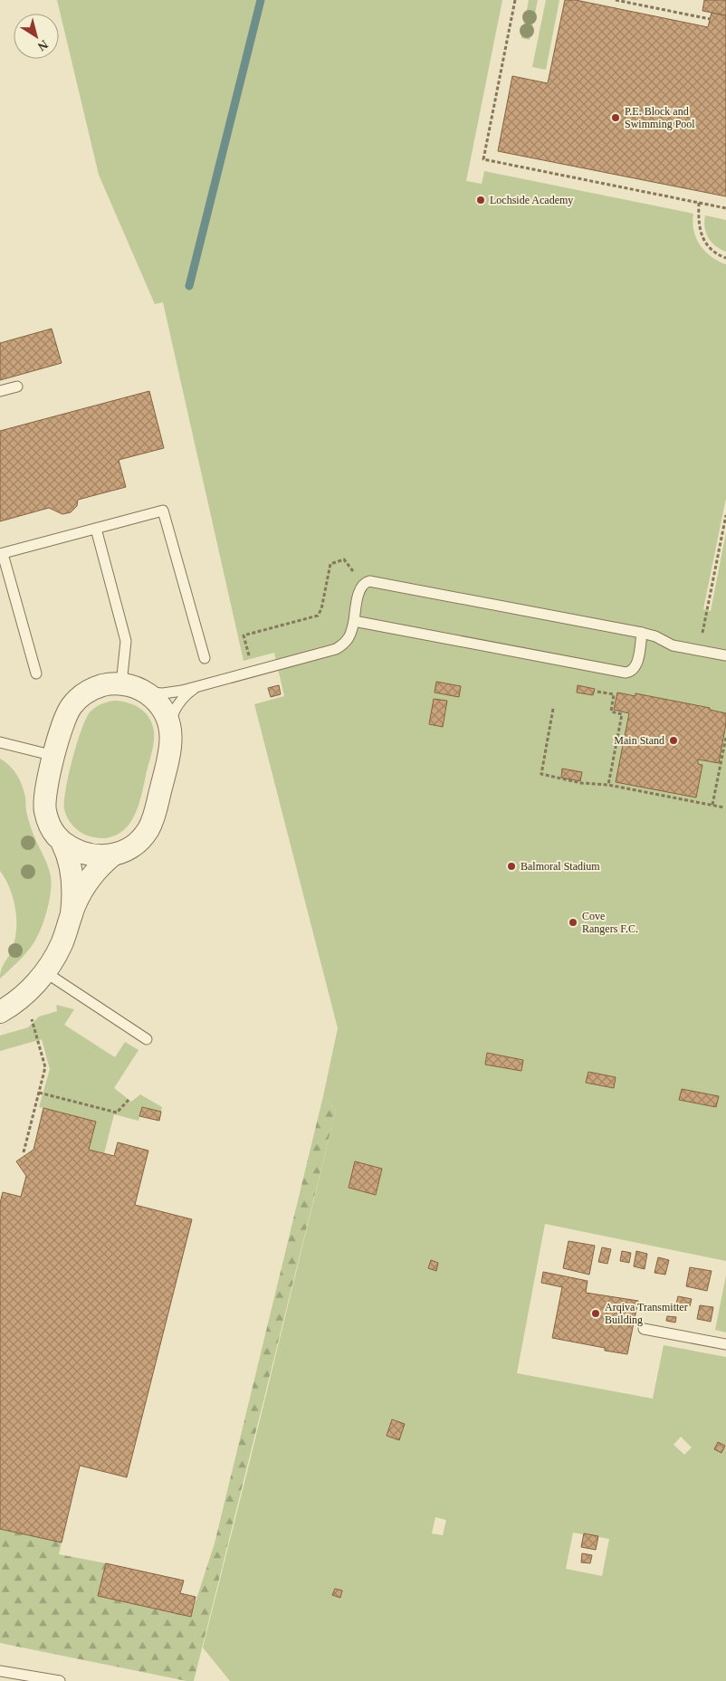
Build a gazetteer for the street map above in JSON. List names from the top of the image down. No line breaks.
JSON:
{"places":["P.E. Block and Swimming Pool","Lochside Academy","Main Stand","Balmoral Stadium","Cove Rangers F.C.","Arqiva Transmitter Building"],"north":"bottom right"}
